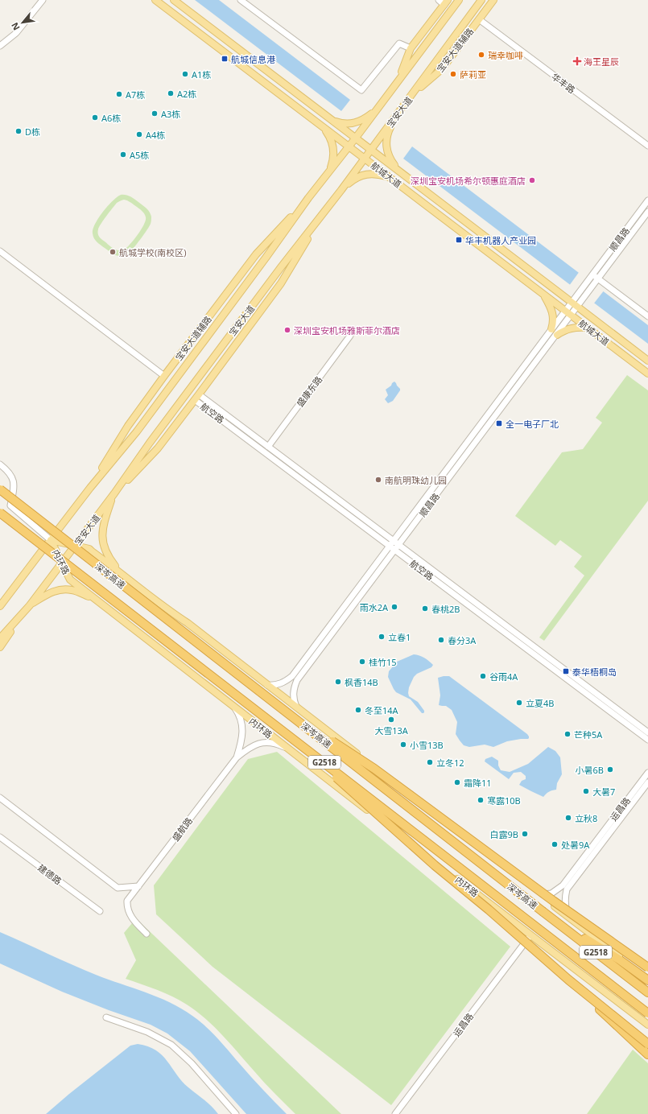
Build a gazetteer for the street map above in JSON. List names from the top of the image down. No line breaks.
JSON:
{"streets":{"highway":["深岑高速","G2518"],"main road":["宝安大道辅路","宝安大道","航城大道","内环路"],"street":["华丰路","顺昌路","盛康东路","航空路","运昌路","盛航路","建德路"]},"crossings":[["宝安大道辅路","华丰路"],["宝安大道辅路","宝安大道"],["宝安大道","航城大道"],["宝安大道","内环路"],["航城大道","顺昌路"],["顺昌路","航空路"],["顺昌路","内环路"],["盛康东路","航空路"],["内环路","运昌路"]],"places":{"other":["瑞幸咖啡","A1栋","萨莉亚","A2栋","A7栋","A3栋","A6栋","D栋","A4栋","A5栋","深圳宝安机场希尔顿惠庭酒店","航城学校(南校区)","深圳宝安机场雅斯菲尔酒店","南航明珠幼儿园","雨水2A","春桃2B","立春1","春分3A","桂竹15","谷雨4A","枫香14B","立夏4B","冬至14A","大雪13A","芒种5A","小雪13B","立冬12","小暑6B","霜降11","大暑7","寒露10B","立秋8","白露9B","处暑9A"],"transit":["航城信息港","华丰机器人产业园","全一电子厂北","泰华梧桐岛"],"health":["海王星辰"]},"north":"bottom left"}
